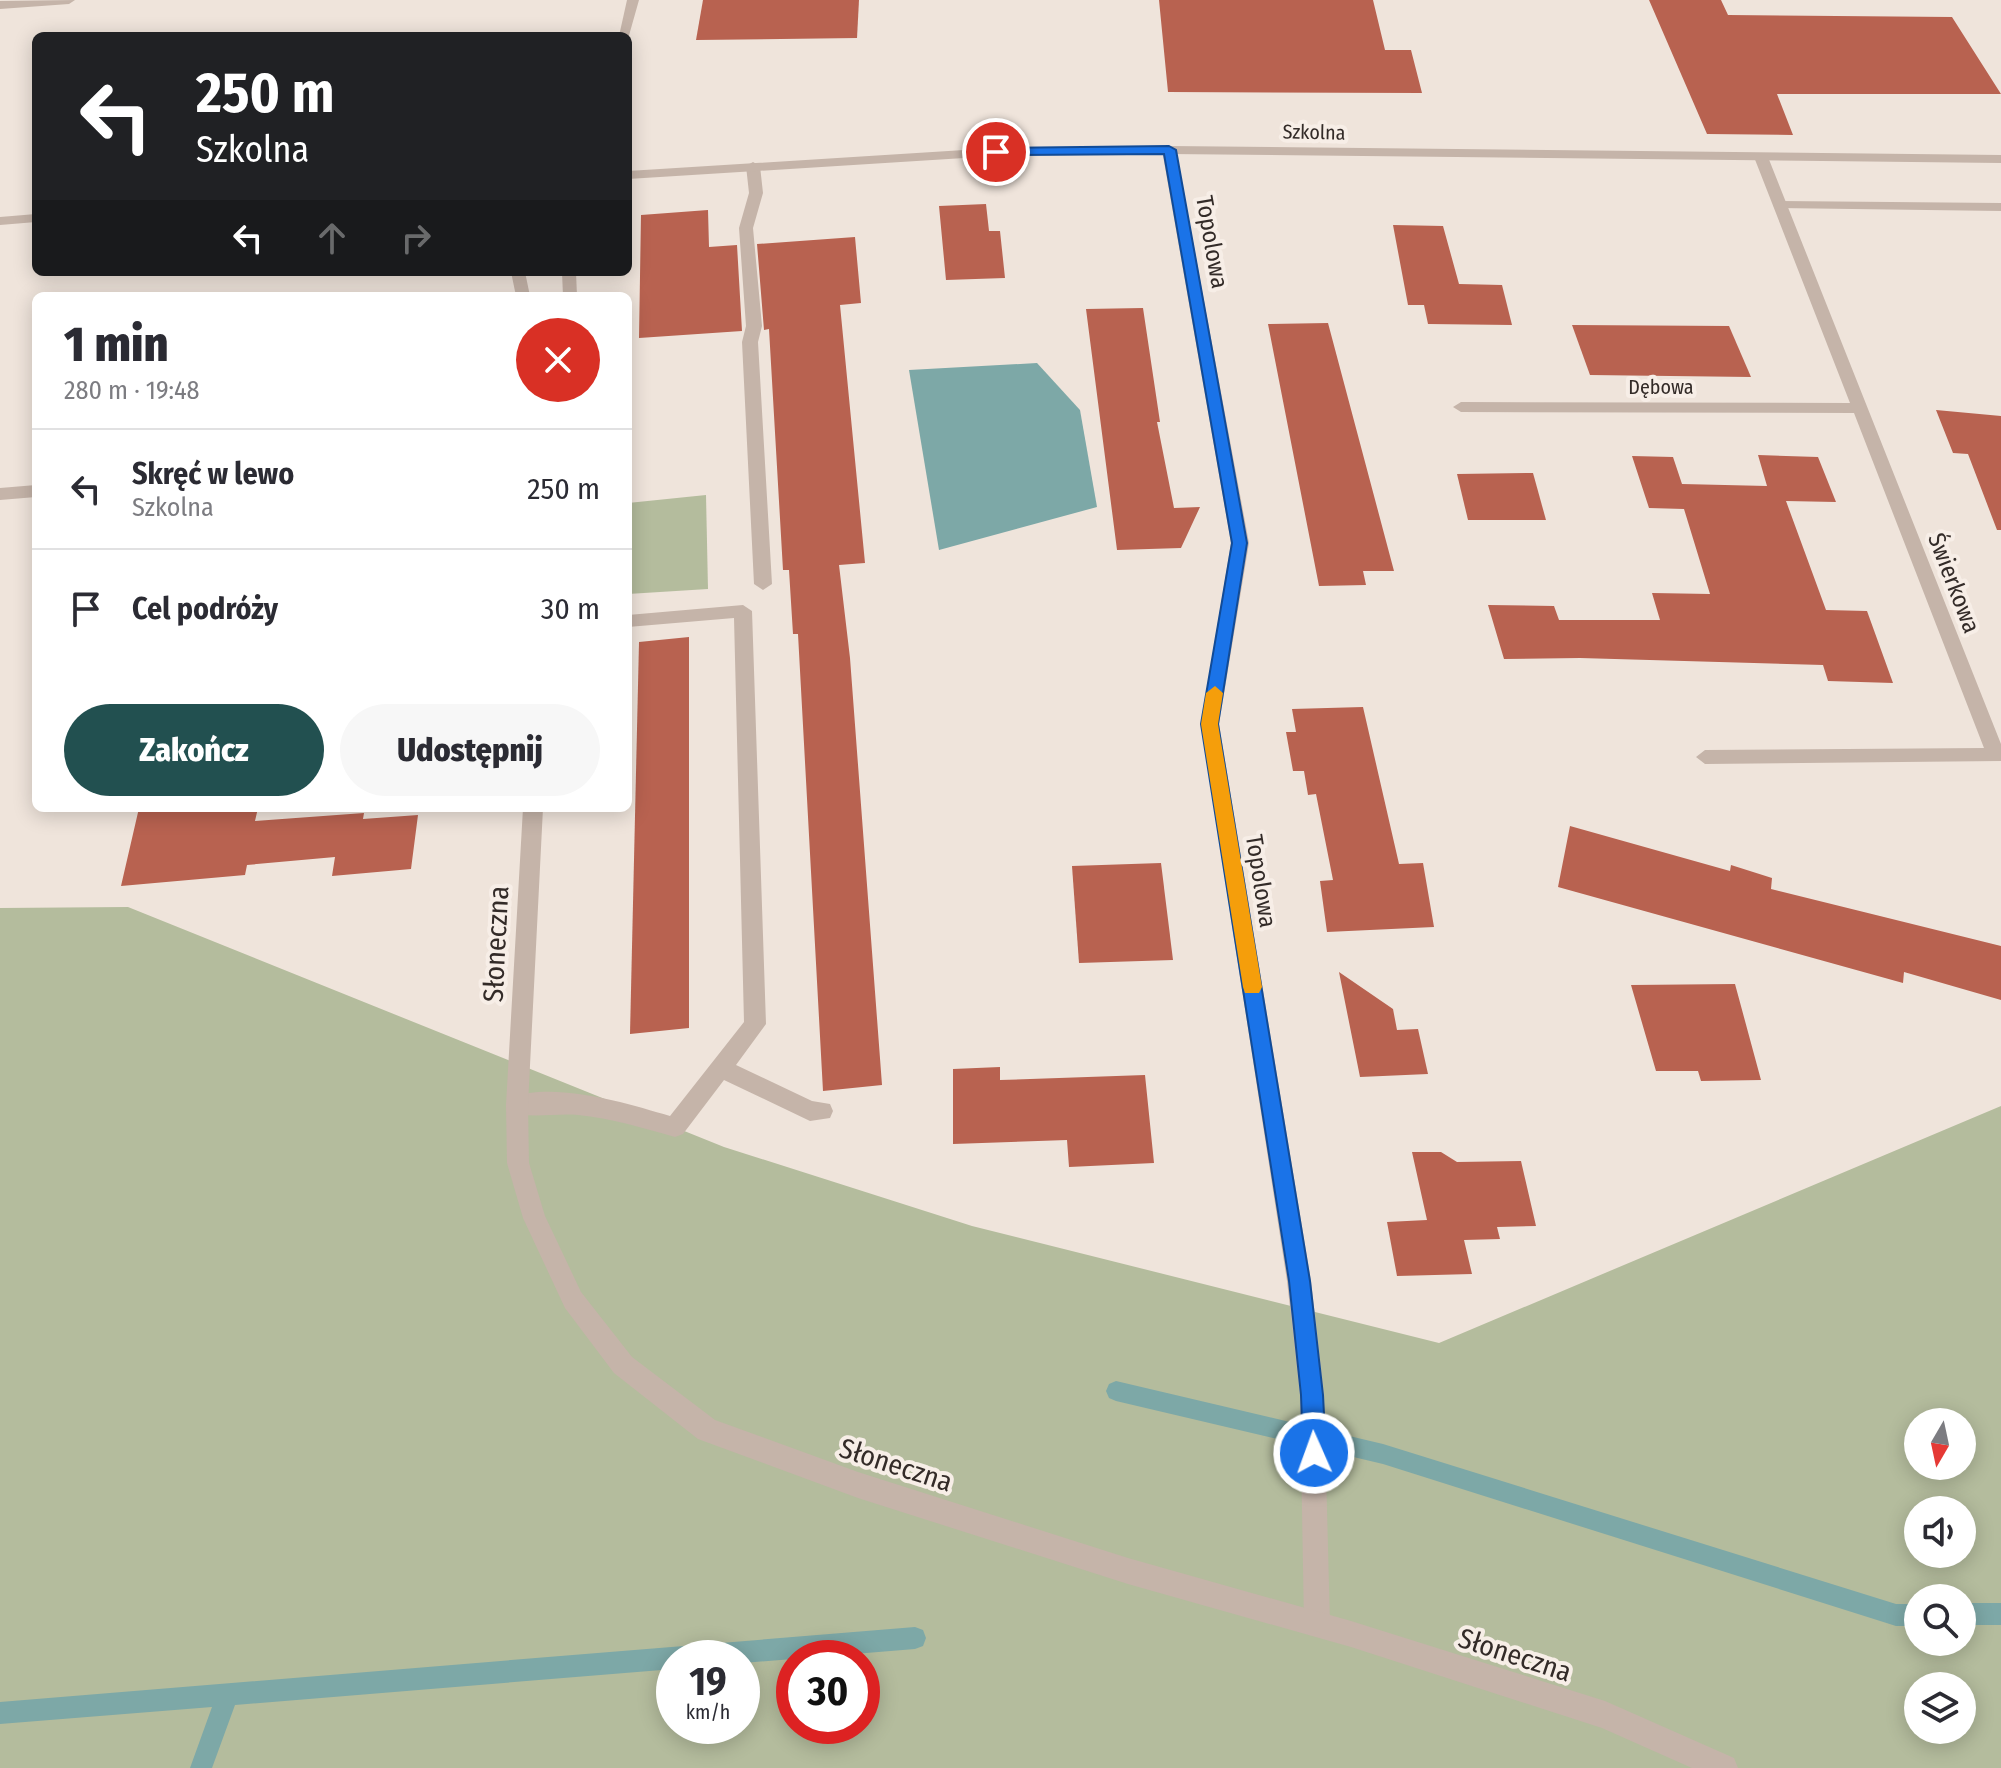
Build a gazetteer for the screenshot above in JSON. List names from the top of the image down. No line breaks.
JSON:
{"streets":{"street":["Szkolna","Topolowa","Dębowa","Świerkowa","Słoneczna"]},"crossings":[["Szkolna","Topolowa"],["Szkolna","Świerkowa"],["Topolowa","Słoneczna"],["Dębowa","Świerkowa"]],"north":"bottom","page":{"turn":["250 m","Szkolna"],"heading":["1 min","280 m · 19:48"],"list":[{"name":"Skręć w lewo","note":"Szkolna","value":"250 m"},{"name":"Cel podróży","value":"30 m"}],"buttons":["Zakończ","Udostępnij"],"speed":"19 km/h","limit":"30"}}
